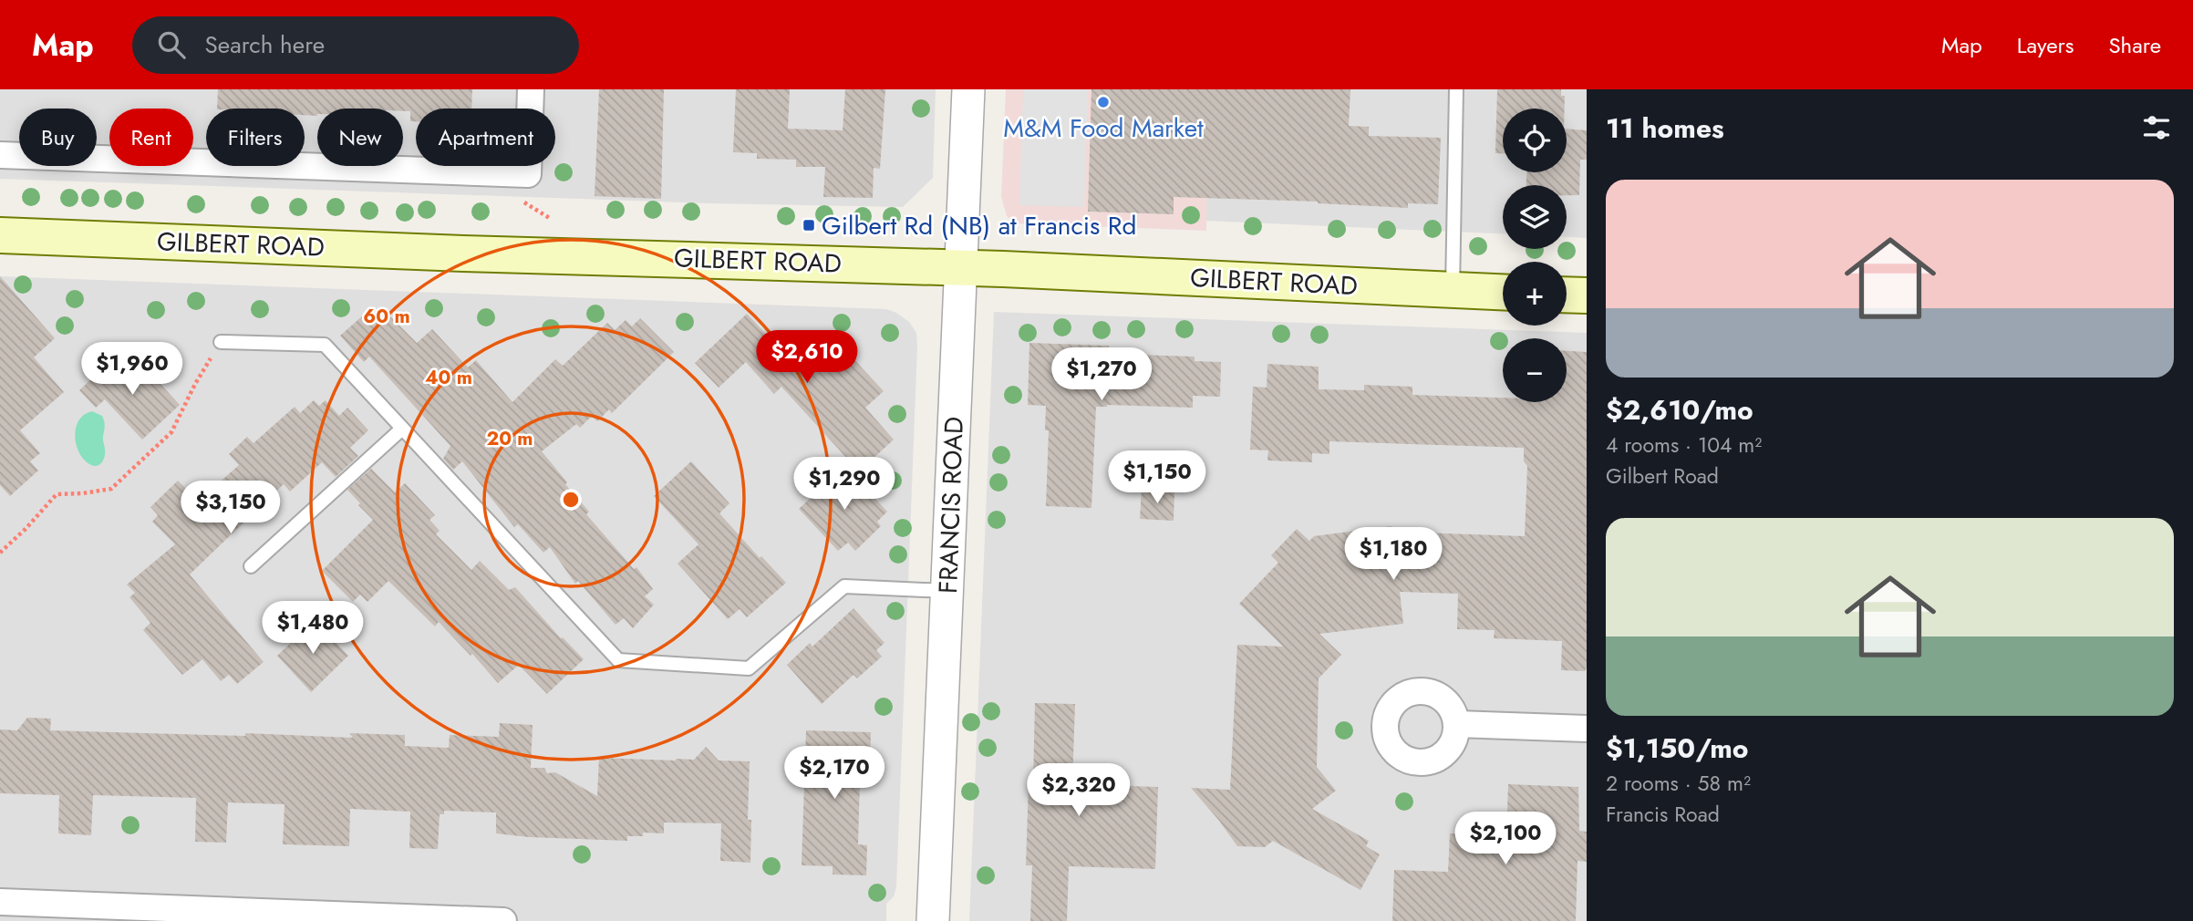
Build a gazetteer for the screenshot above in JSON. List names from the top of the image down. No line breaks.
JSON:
{"streets":{"main road":["GILBERT ROAD"],"street":["FRANCIS ROAD"]},"crossings":[["GILBERT ROAD","FRANCIS ROAD"]],"places":{"other":["M&M Food Market"],"transit":["Gilbert Rd (NB) at Francis Rd"]},"page":{"header":"Map","search":"Search here","nav":["Map","Layers","Share"],"heading":"11 homes","map_buttons":["+","−"],"chip":["Buy","Rent","Filters","New","Apartment"],"list":[{"name":"$2,610/mo","note":"4 rooms · 104 m² · Gilbert Road"},{"name":"$1,150/mo","note":"2 rooms · 58 m² · Francis Road"}],"price":["$2,610","$1,960","$1,270","$1,150","$1,290","$3,150","$1,180","$1,480","$2,170","$2,320","$2,100"]},"rings":["60 m","40 m","20 m"]}
